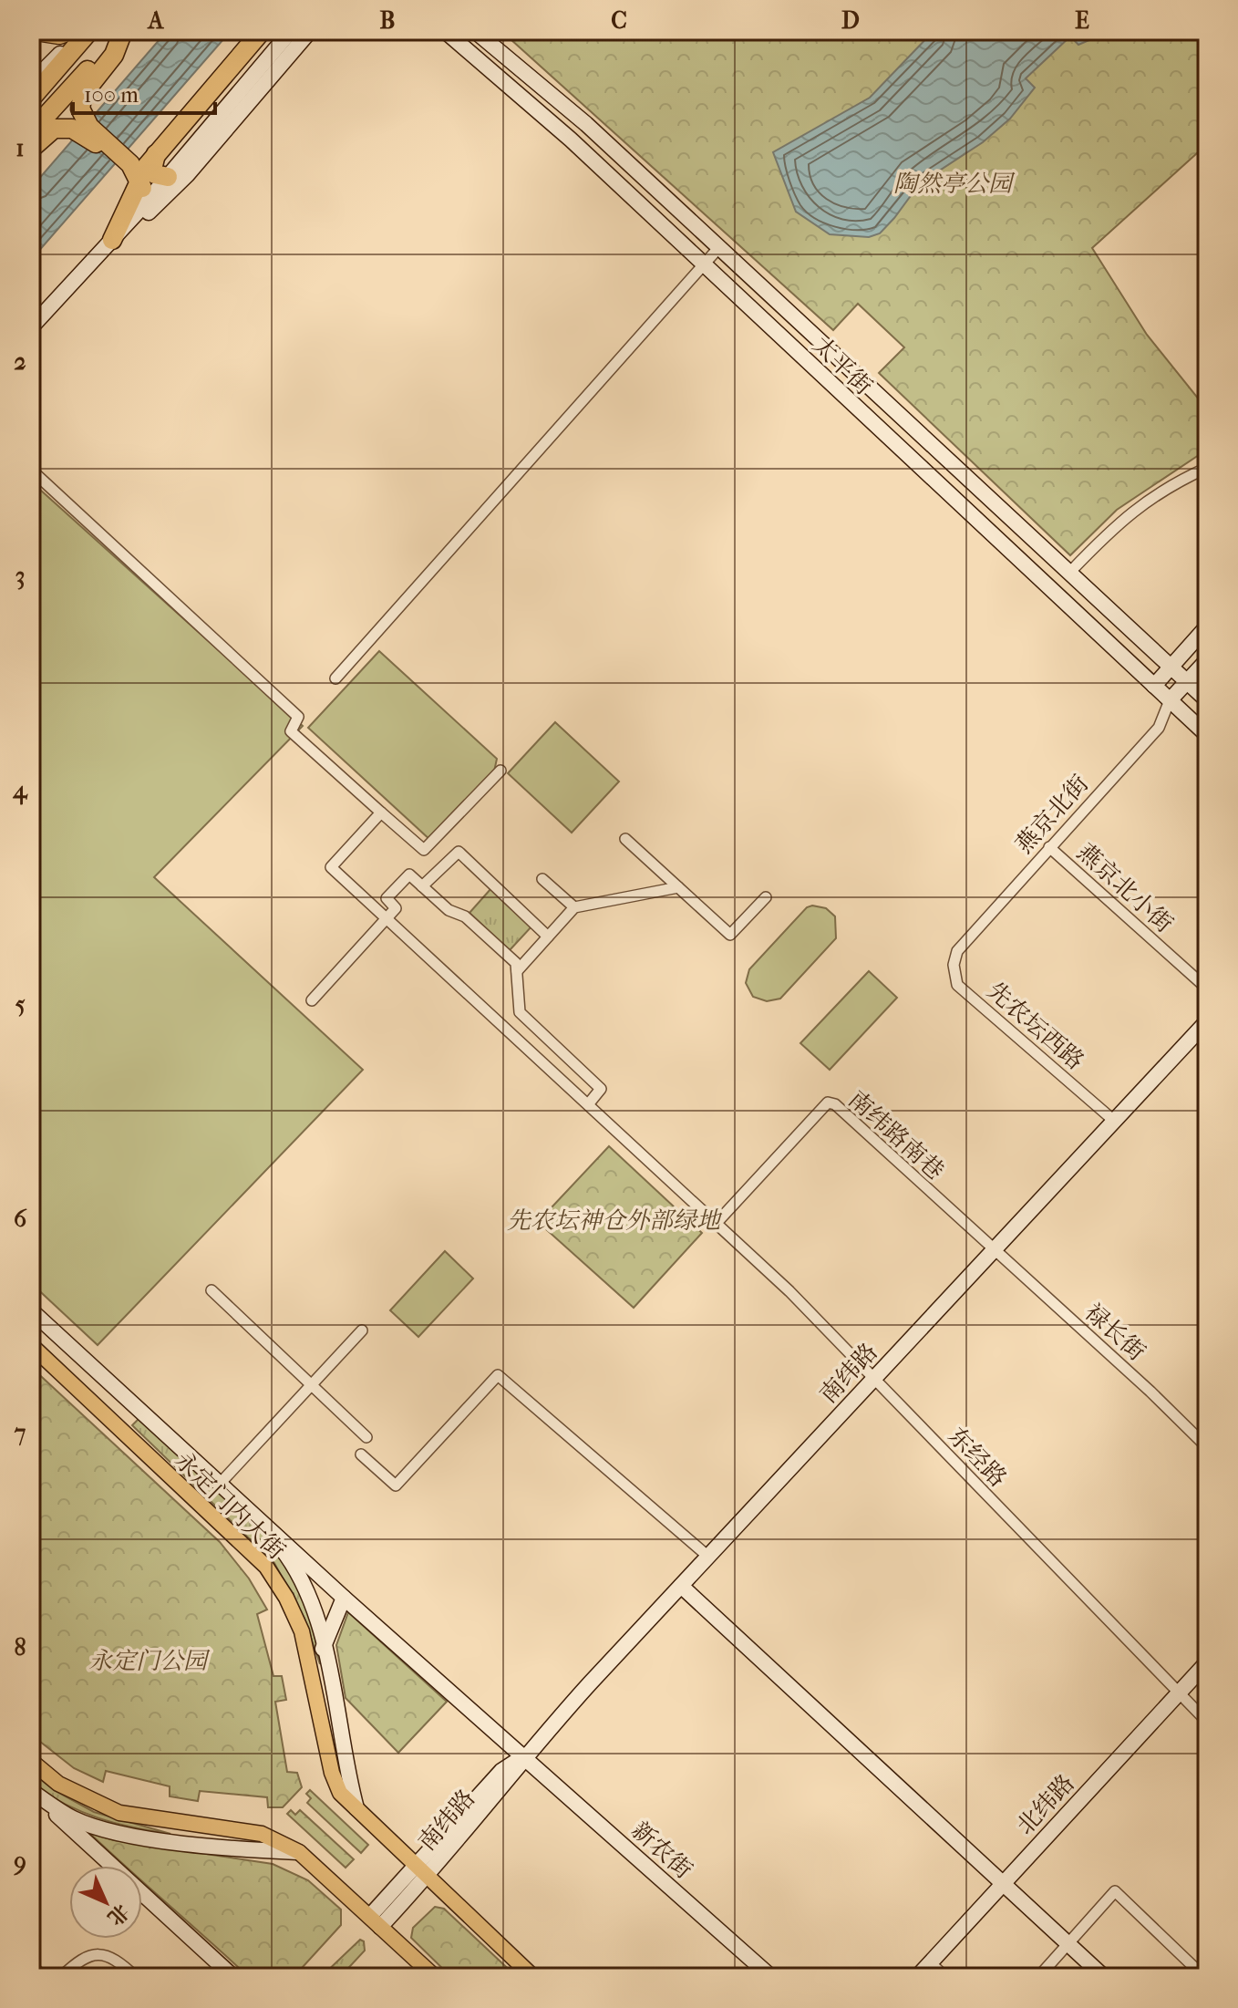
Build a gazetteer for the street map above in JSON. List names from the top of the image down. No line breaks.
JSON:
{"streets":{"main road":["永定门内大街"],"street":["太平街","燕京北街","燕京北小街","先农坛西路","南纬路南巷","禄长街","南纬路","东经路","北纬路","新农街"]},"crossings":[["太平街","燕京北街"],["燕京北街","燕京北小街"],["燕京北街","先农坛西路"],["先农坛西路","南纬路"],["南纬路南巷","禄长街"],["南纬路南巷","南纬路"],["南纬路南巷","东经路"],["禄长街","南纬路"],["南纬路","东经路"],["南纬路","永定门内大街"],["南纬路","新农街"],["东经路","北纬路"],["永定门内大街","新农街"]],"parks":["陶然亭公园","先农坛神仓外部绿地","永定门公园"],"scale_bar":"100 m","north":"bottom right","grid":{"columns":["A","B","C","D","E"],"rows":["1","2","3","4","5","6","7","8","9"]}}
